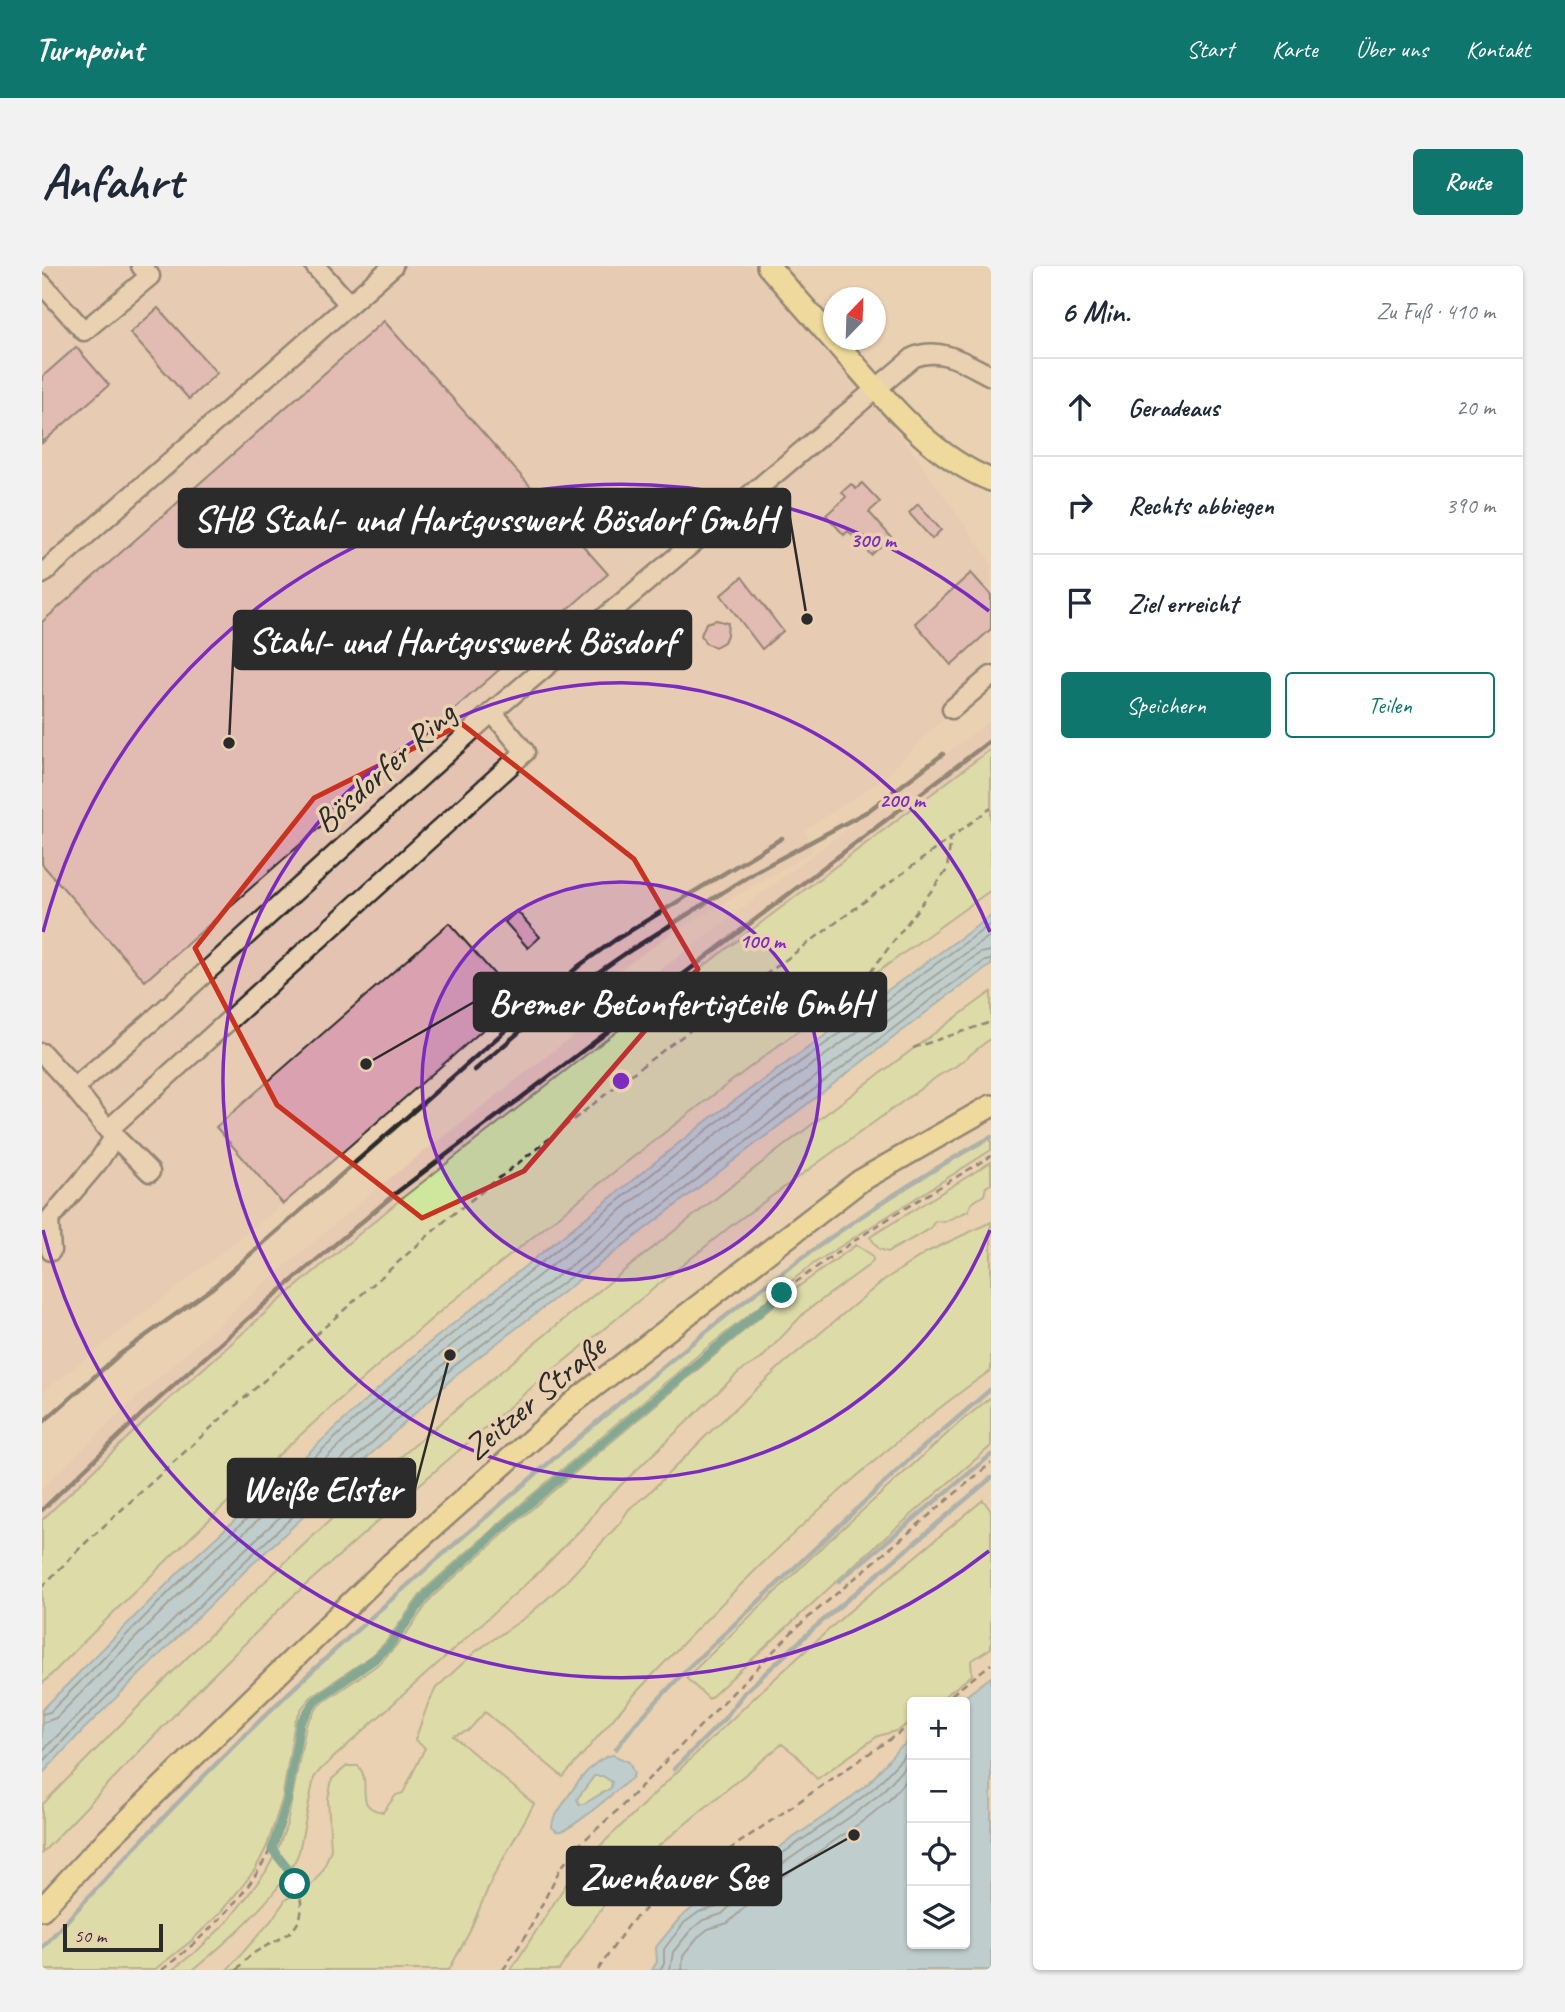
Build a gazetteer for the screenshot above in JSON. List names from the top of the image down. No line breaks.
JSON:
{"streets":{"main road":["Zeitzer Straße"],"street":["Bösdorfer Ring"]},"places":["SHB Stahl- und Hartgusswerk Bösdorf GmbH","Stahl- und Hartgusswerk Bösdorf","Bremer Betonfertigteile GmbH","Weiße Elster","Zwenkauer See"],"scale_bar":"50 m","north":"top right","page":{"header":"Turnpoint","nav":["Start","Karte","Über uns","Kontakt"],"buttons":["Route",["Speichern","Teilen"]],"title":"Anfahrt","heading":["6 Min.","Zu Fuß · 410 m"],"list":[["Geradeaus","20 m"],["Rechts abbiegen","390 m"],"Ziel erreicht"],"map_buttons":["+","−"],"scale":"50 m"},"rings":["300 m","200 m","100 m"]}
